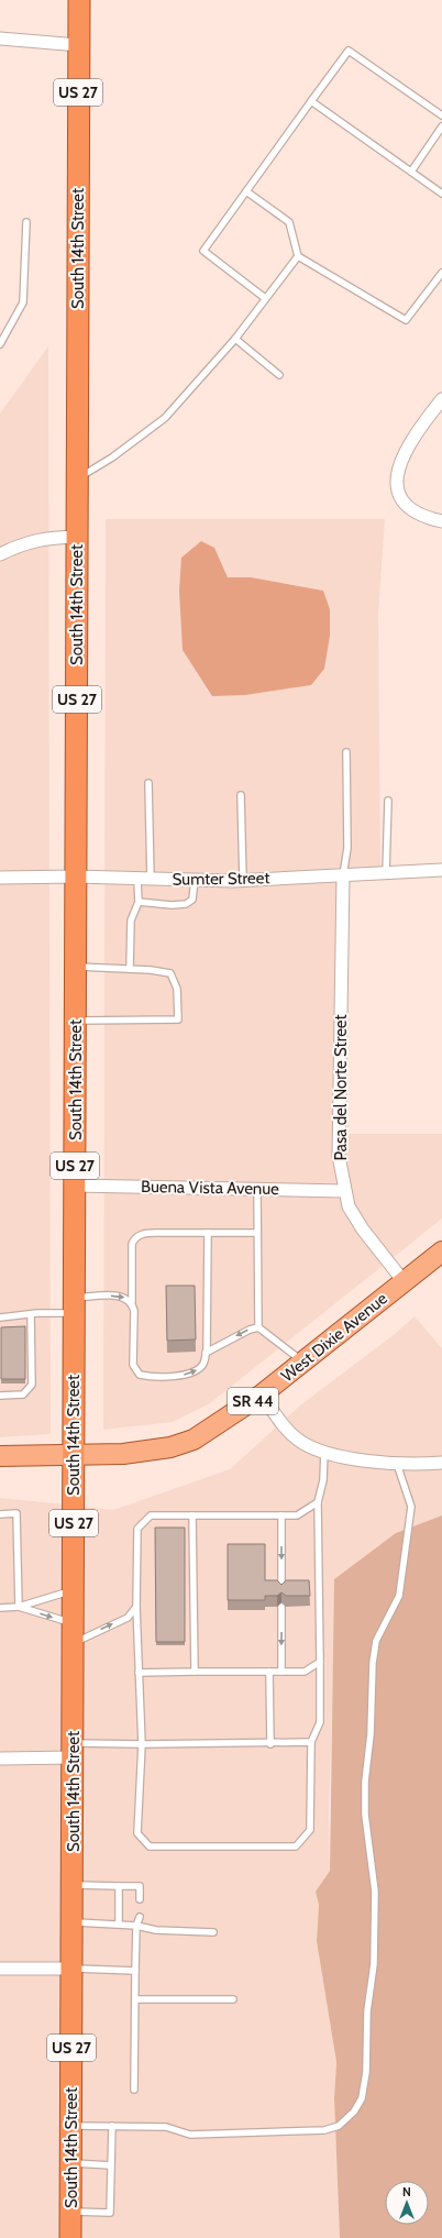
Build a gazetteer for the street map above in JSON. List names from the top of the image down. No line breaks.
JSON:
{"streets":{"highway":["US 27","South 14th Street"],"main road":["West Dixie Avenue","SR 44"],"street":["Sumter Street","Pasa del Norte Street","Buena Vista Avenue"]},"crossings":[["South 14th Street","Sumter Street"],["South 14th Street","Buena Vista Avenue"],["South 14th Street","West Dixie Avenue"],["South 14th Street","SR 44"],["Sumter Street","Pasa del Norte Street"],["Pasa del Norte Street","Buena Vista Avenue"],["Pasa del Norte Street","West Dixie Avenue"],["West Dixie Avenue","SR 44"]],"north":"top"}
